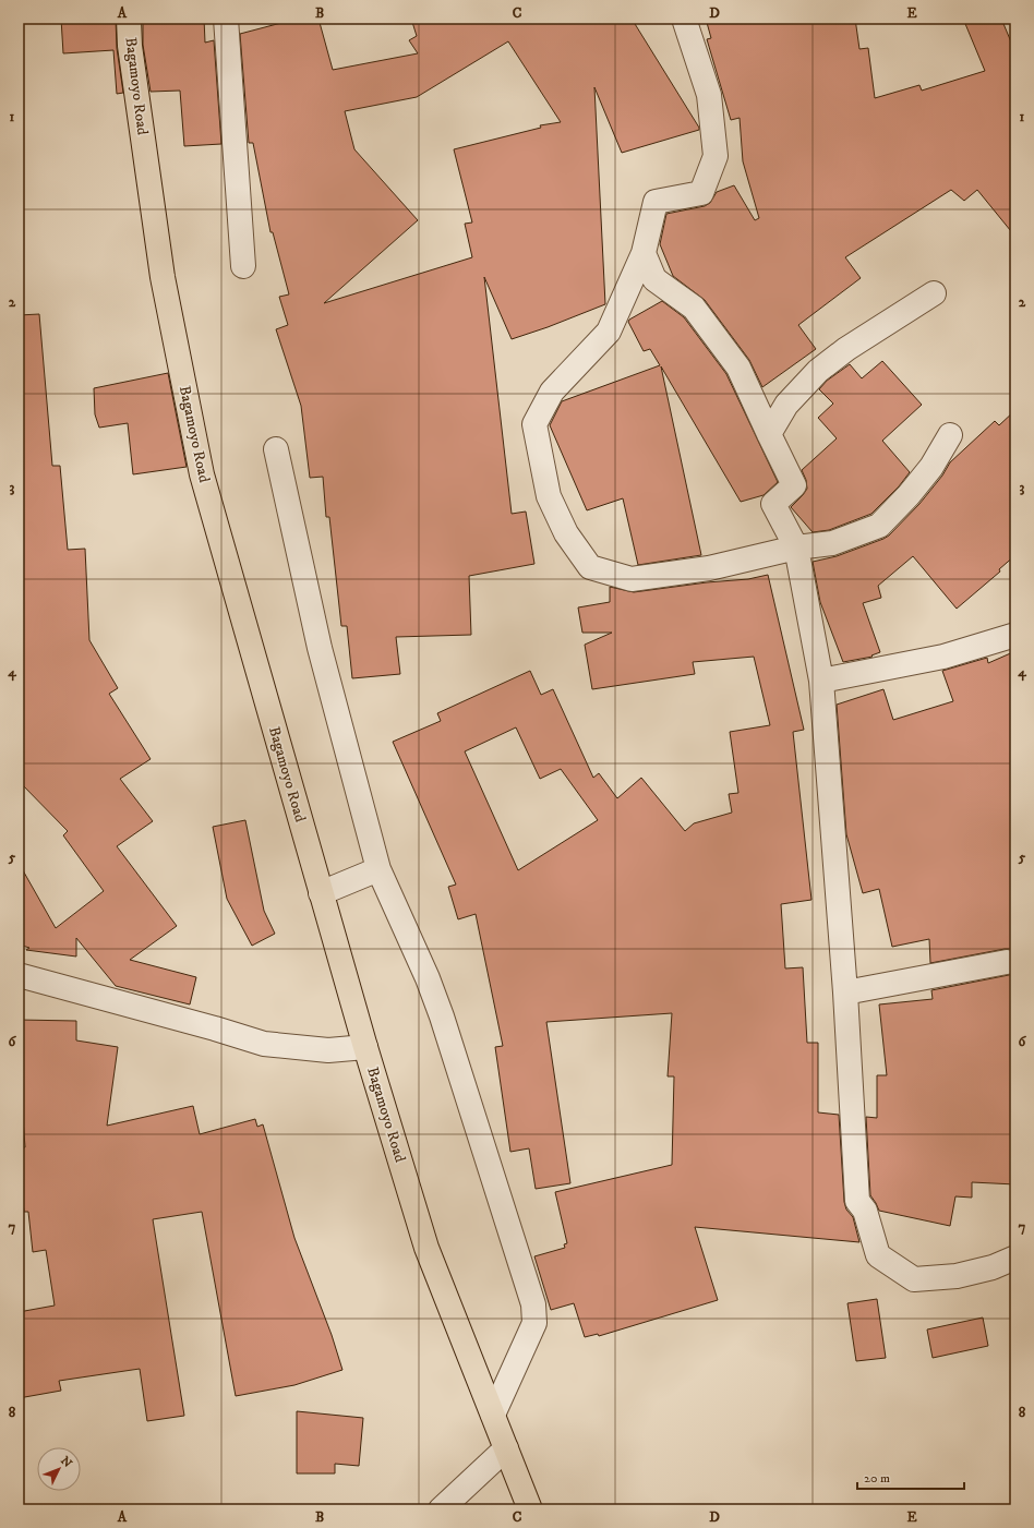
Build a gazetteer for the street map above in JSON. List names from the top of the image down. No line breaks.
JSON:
{"streets":{"highway":["Bagamoyo Road"]},"scale_bar":"20 m","north":"top right","grid":{"columns":["A","B","C","D","E"],"rows":["1","2","3","4","5","6","7","8"]}}
